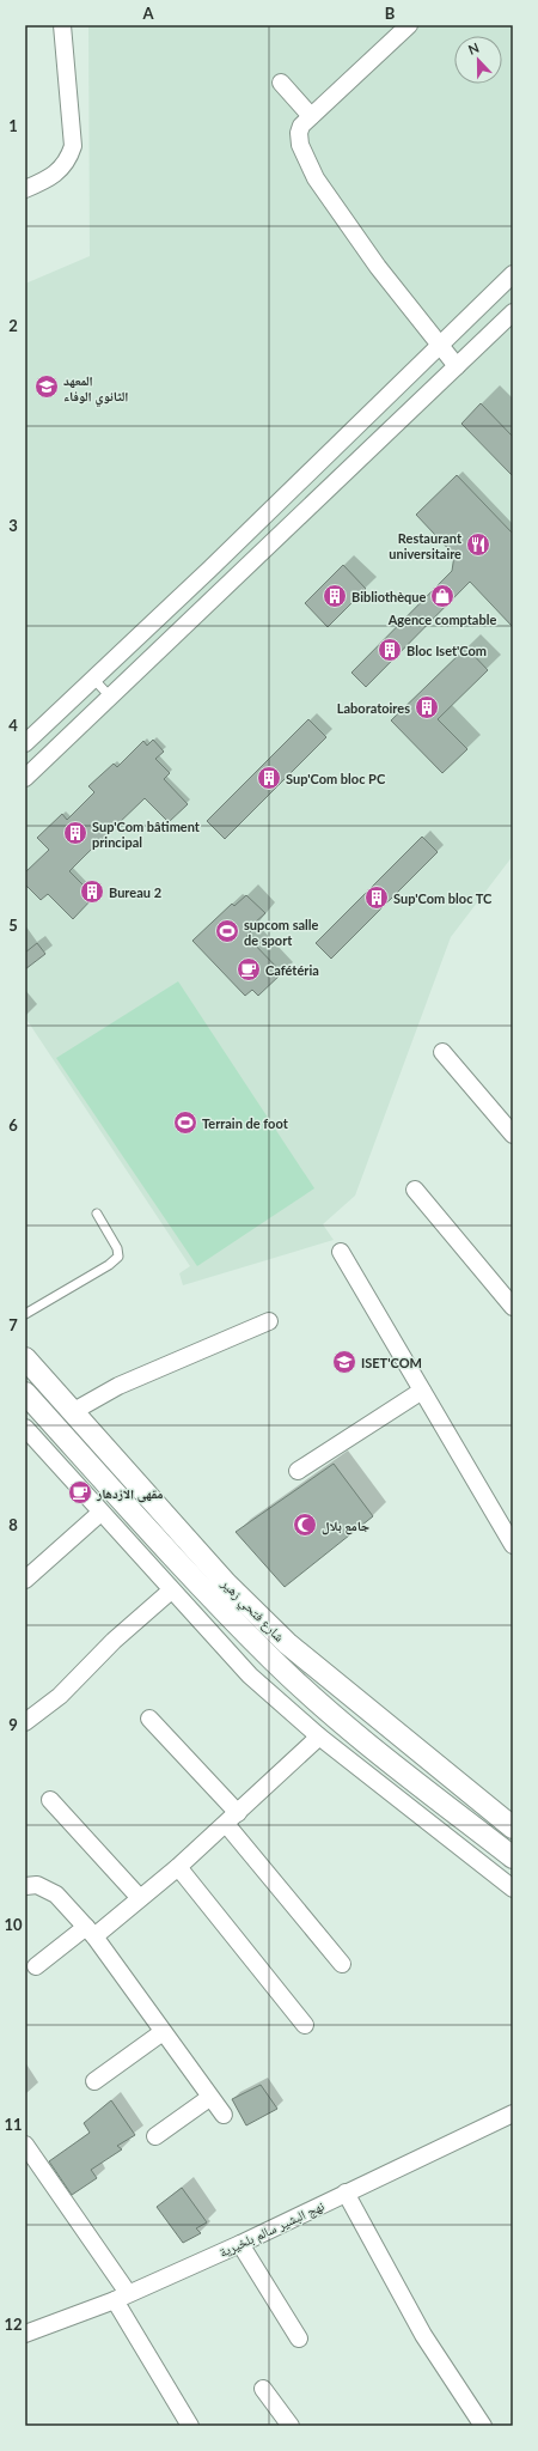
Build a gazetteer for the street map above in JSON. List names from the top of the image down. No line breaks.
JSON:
{"streets":{"street":["شارع فتحي زهير","نهج البشير سالم بلخيرية"]},"places":{"school or university":["المعهد الثانوي الوفاء","ISET'COM"],"restaurant":["Restaurant universitaire"],"building":["Bibliothèque","Bloc Iset'Com","Laboratoires","Sup'Com bloc PC","Sup'Com bâtiment principal","Bureau 2","Sup'Com bloc TC"],"shop":["Agence comptable"],"sports":["supcom salle de sport","Terrain de foot"],"cafe":["Cafétéria","مقهى الازدهار"],"mosque":["جامع بلال"]},"north":"top","grid":{"columns":["A","B"],"rows":["1","2","3","4","5","6","7","8","9","10","11","12"]}}
